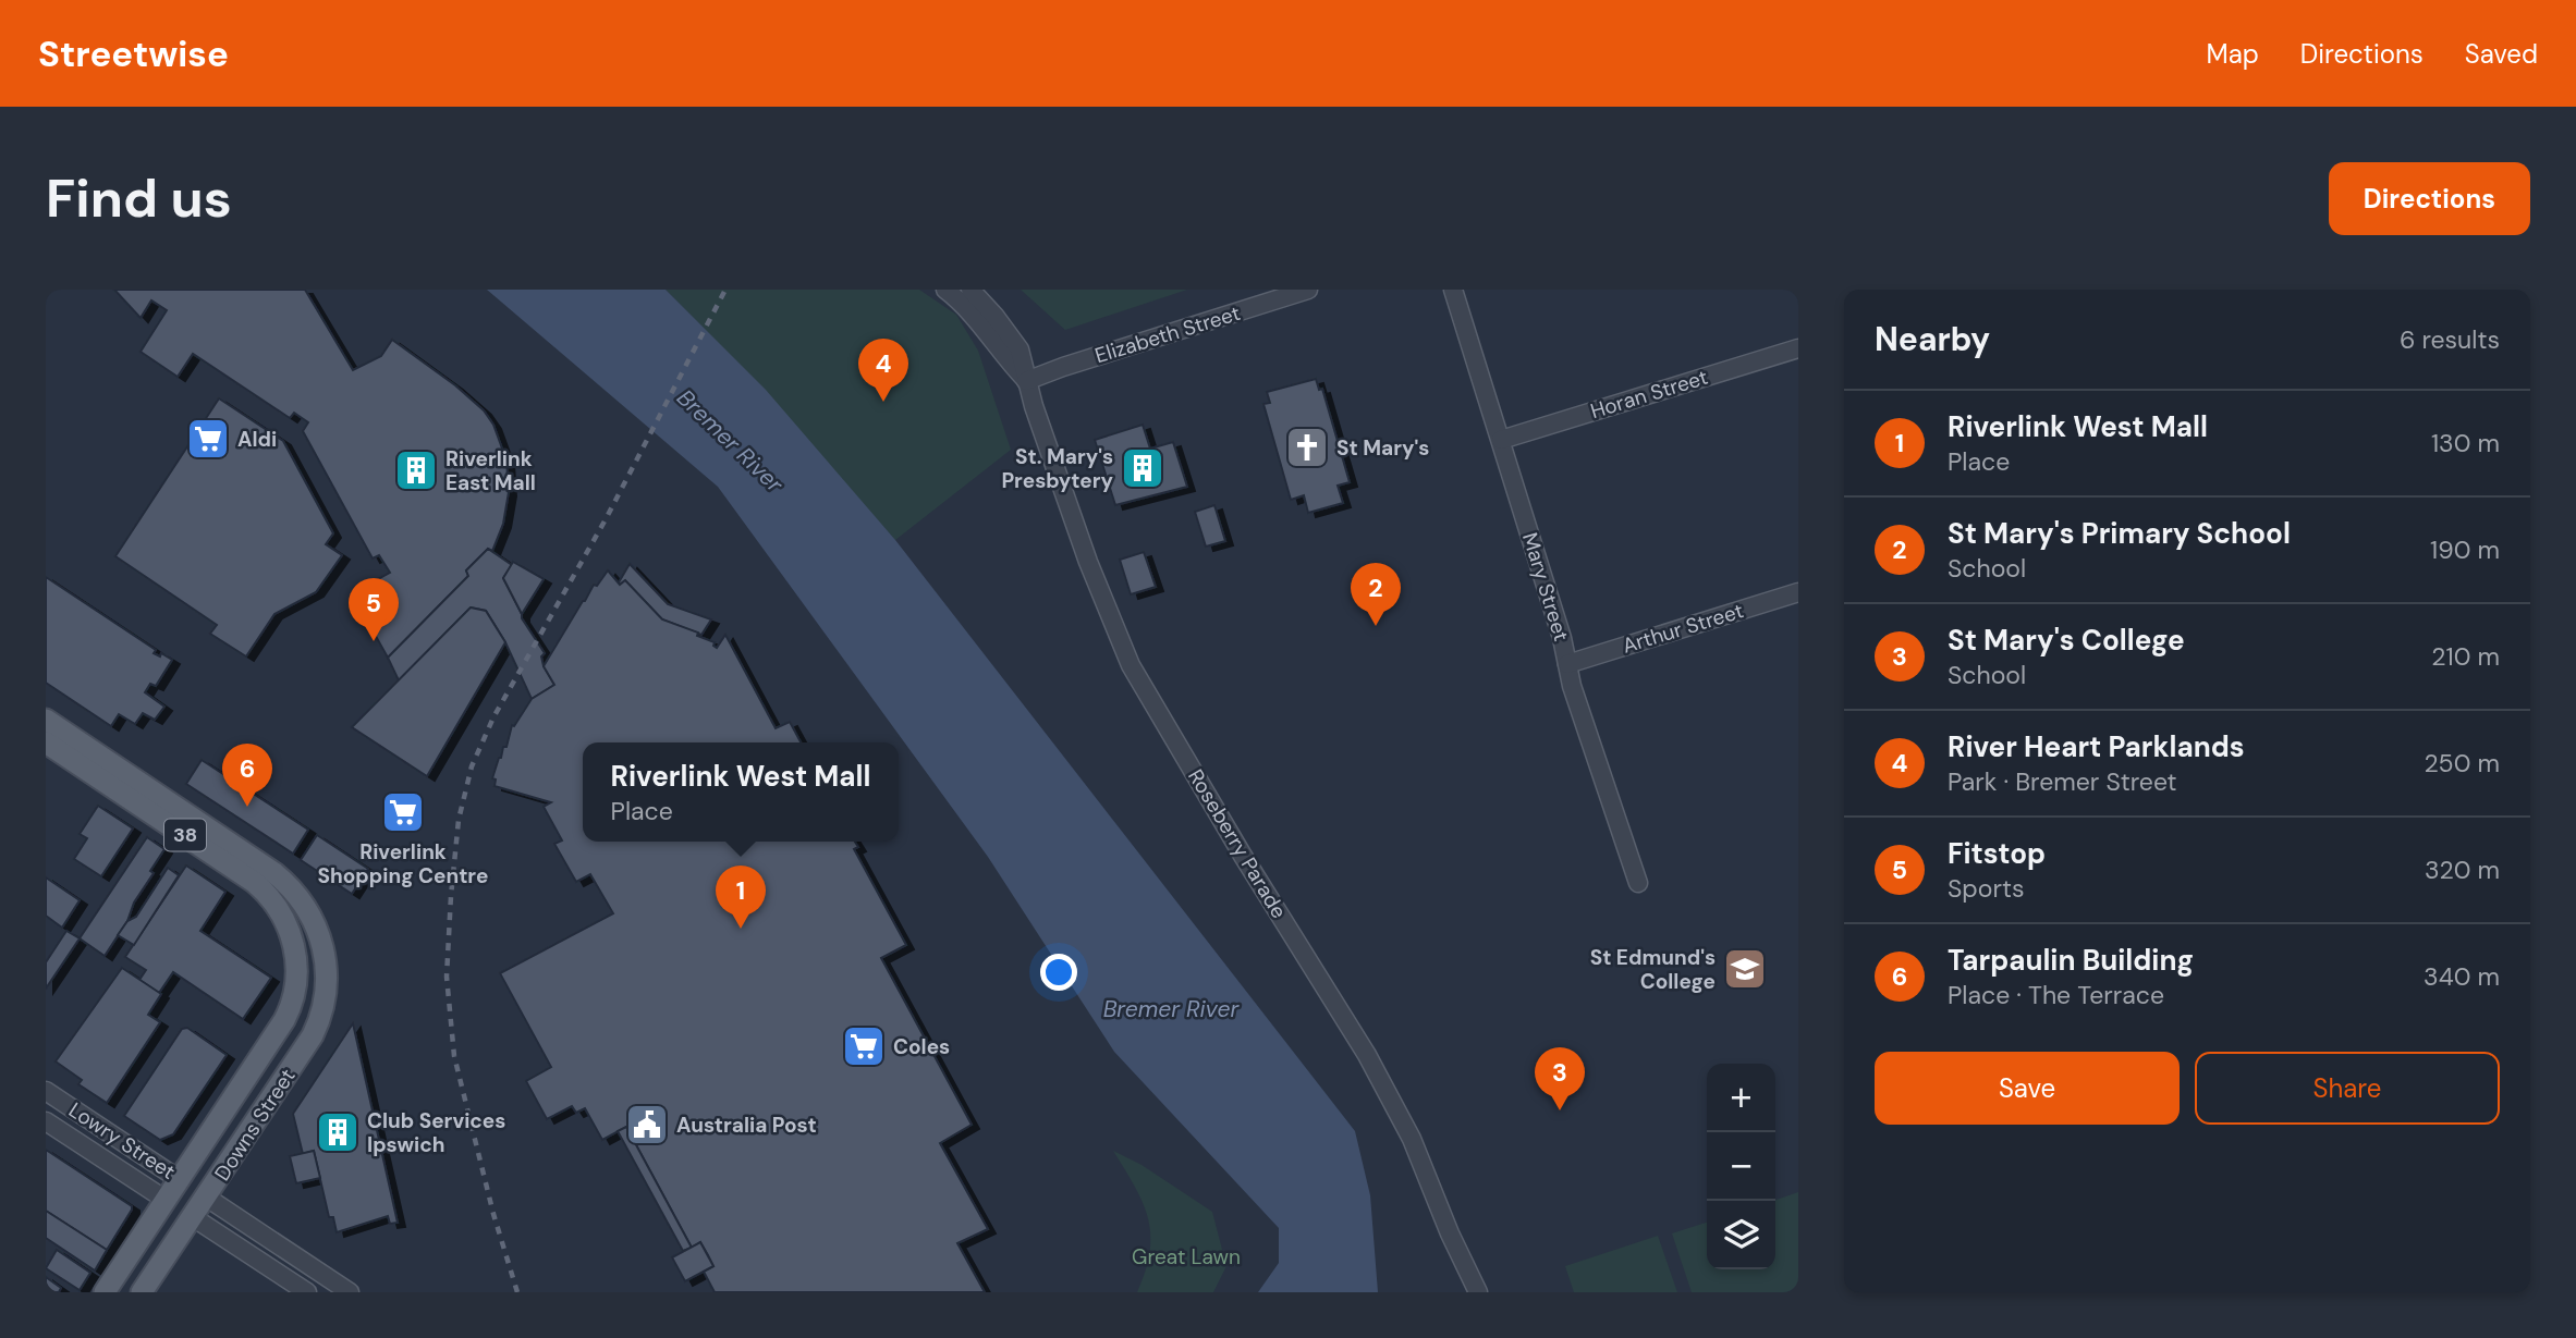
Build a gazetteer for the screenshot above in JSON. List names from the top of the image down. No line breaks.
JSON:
{"streets":{"main road":["38","Downs Street","Lowry Street"],"street":["Elizabeth Street","Horan Street","Mary Street","Arthur Street","Roseberry Parade"]},"crossings":[["Elizabeth Street","Roseberry Parade"],["Horan Street","Mary Street"],["Mary Street","Arthur Street"],["38","Downs Street"],["Downs Street","Lowry Street"]],"water":["Bremer River"],"parks":["Great Lawn"],"places":{"supermarket":["Aldi","Riverlink Shopping Centre","Coles"],"church":["St Mary's"],"building":["St. Mary's Presbytery","Riverlink East Mall","Club Services Ipswich"],"school or university":["St Edmund's College"],"public building":["Australia Post"]},"page":{"header":"Streetwise","nav":["Map","Directions","Saved"],"buttons":["Directions",["Save","Share"]],"title":"Find us","heading":["Nearby","6 results"],"pins":["4","2","5","6","1","3"],"list":[{"mark":"1","name":"Riverlink West Mall","note":"Place","value":"130 m"},{"mark":"2","name":"St Mary's Primary School","note":"School","value":"190 m"},{"mark":"3","name":"St Mary's College","note":"School","value":"210 m"},{"mark":"4","name":"River Heart Parklands","note":"Park · Bremer Street","value":"250 m"},{"mark":"5","name":"Fitstop","note":"Sports","value":"320 m"},{"mark":"6","name":"Tarpaulin Building","note":"Place · The Terrace","value":"340 m"}],"popup":["Riverlink West Mall","Place"],"map_buttons":["+","−"]}}
